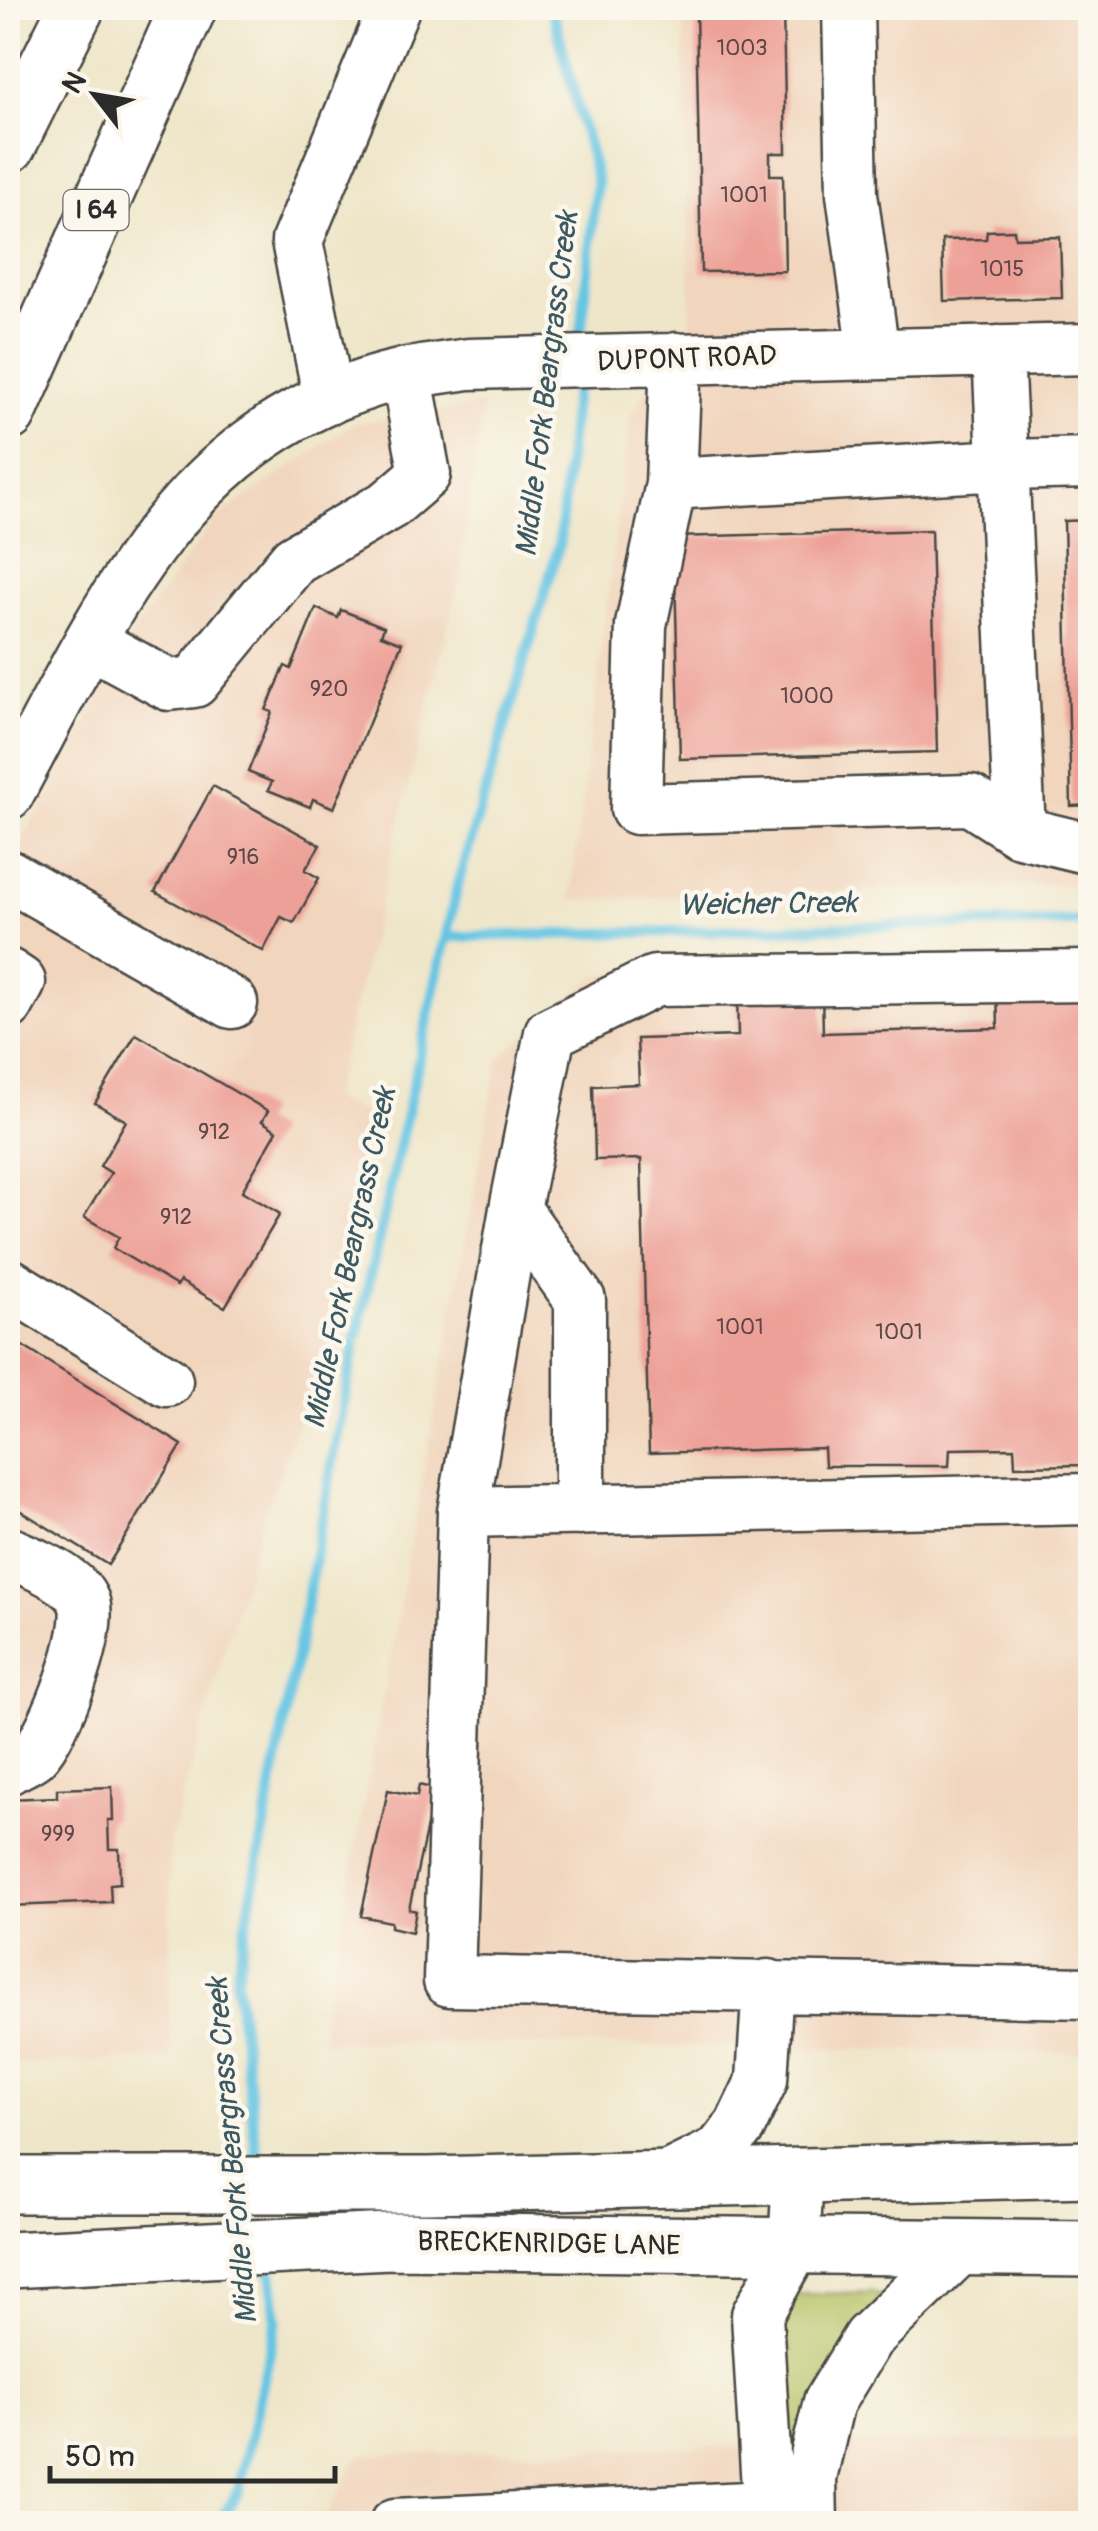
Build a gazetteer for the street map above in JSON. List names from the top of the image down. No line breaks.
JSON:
{"streets":{"main road":["I 64","BRECKENRIDGE LANE"],"street":["DUPONT ROAD"]},"water":["Middle Fork Beargrass Creek","Weicher Creek"],"house_numbers":["1003","1001","1015","920","1000","916","912","912","1001","1001","999"],"scale_bar":"50 m","north":"top left"}
